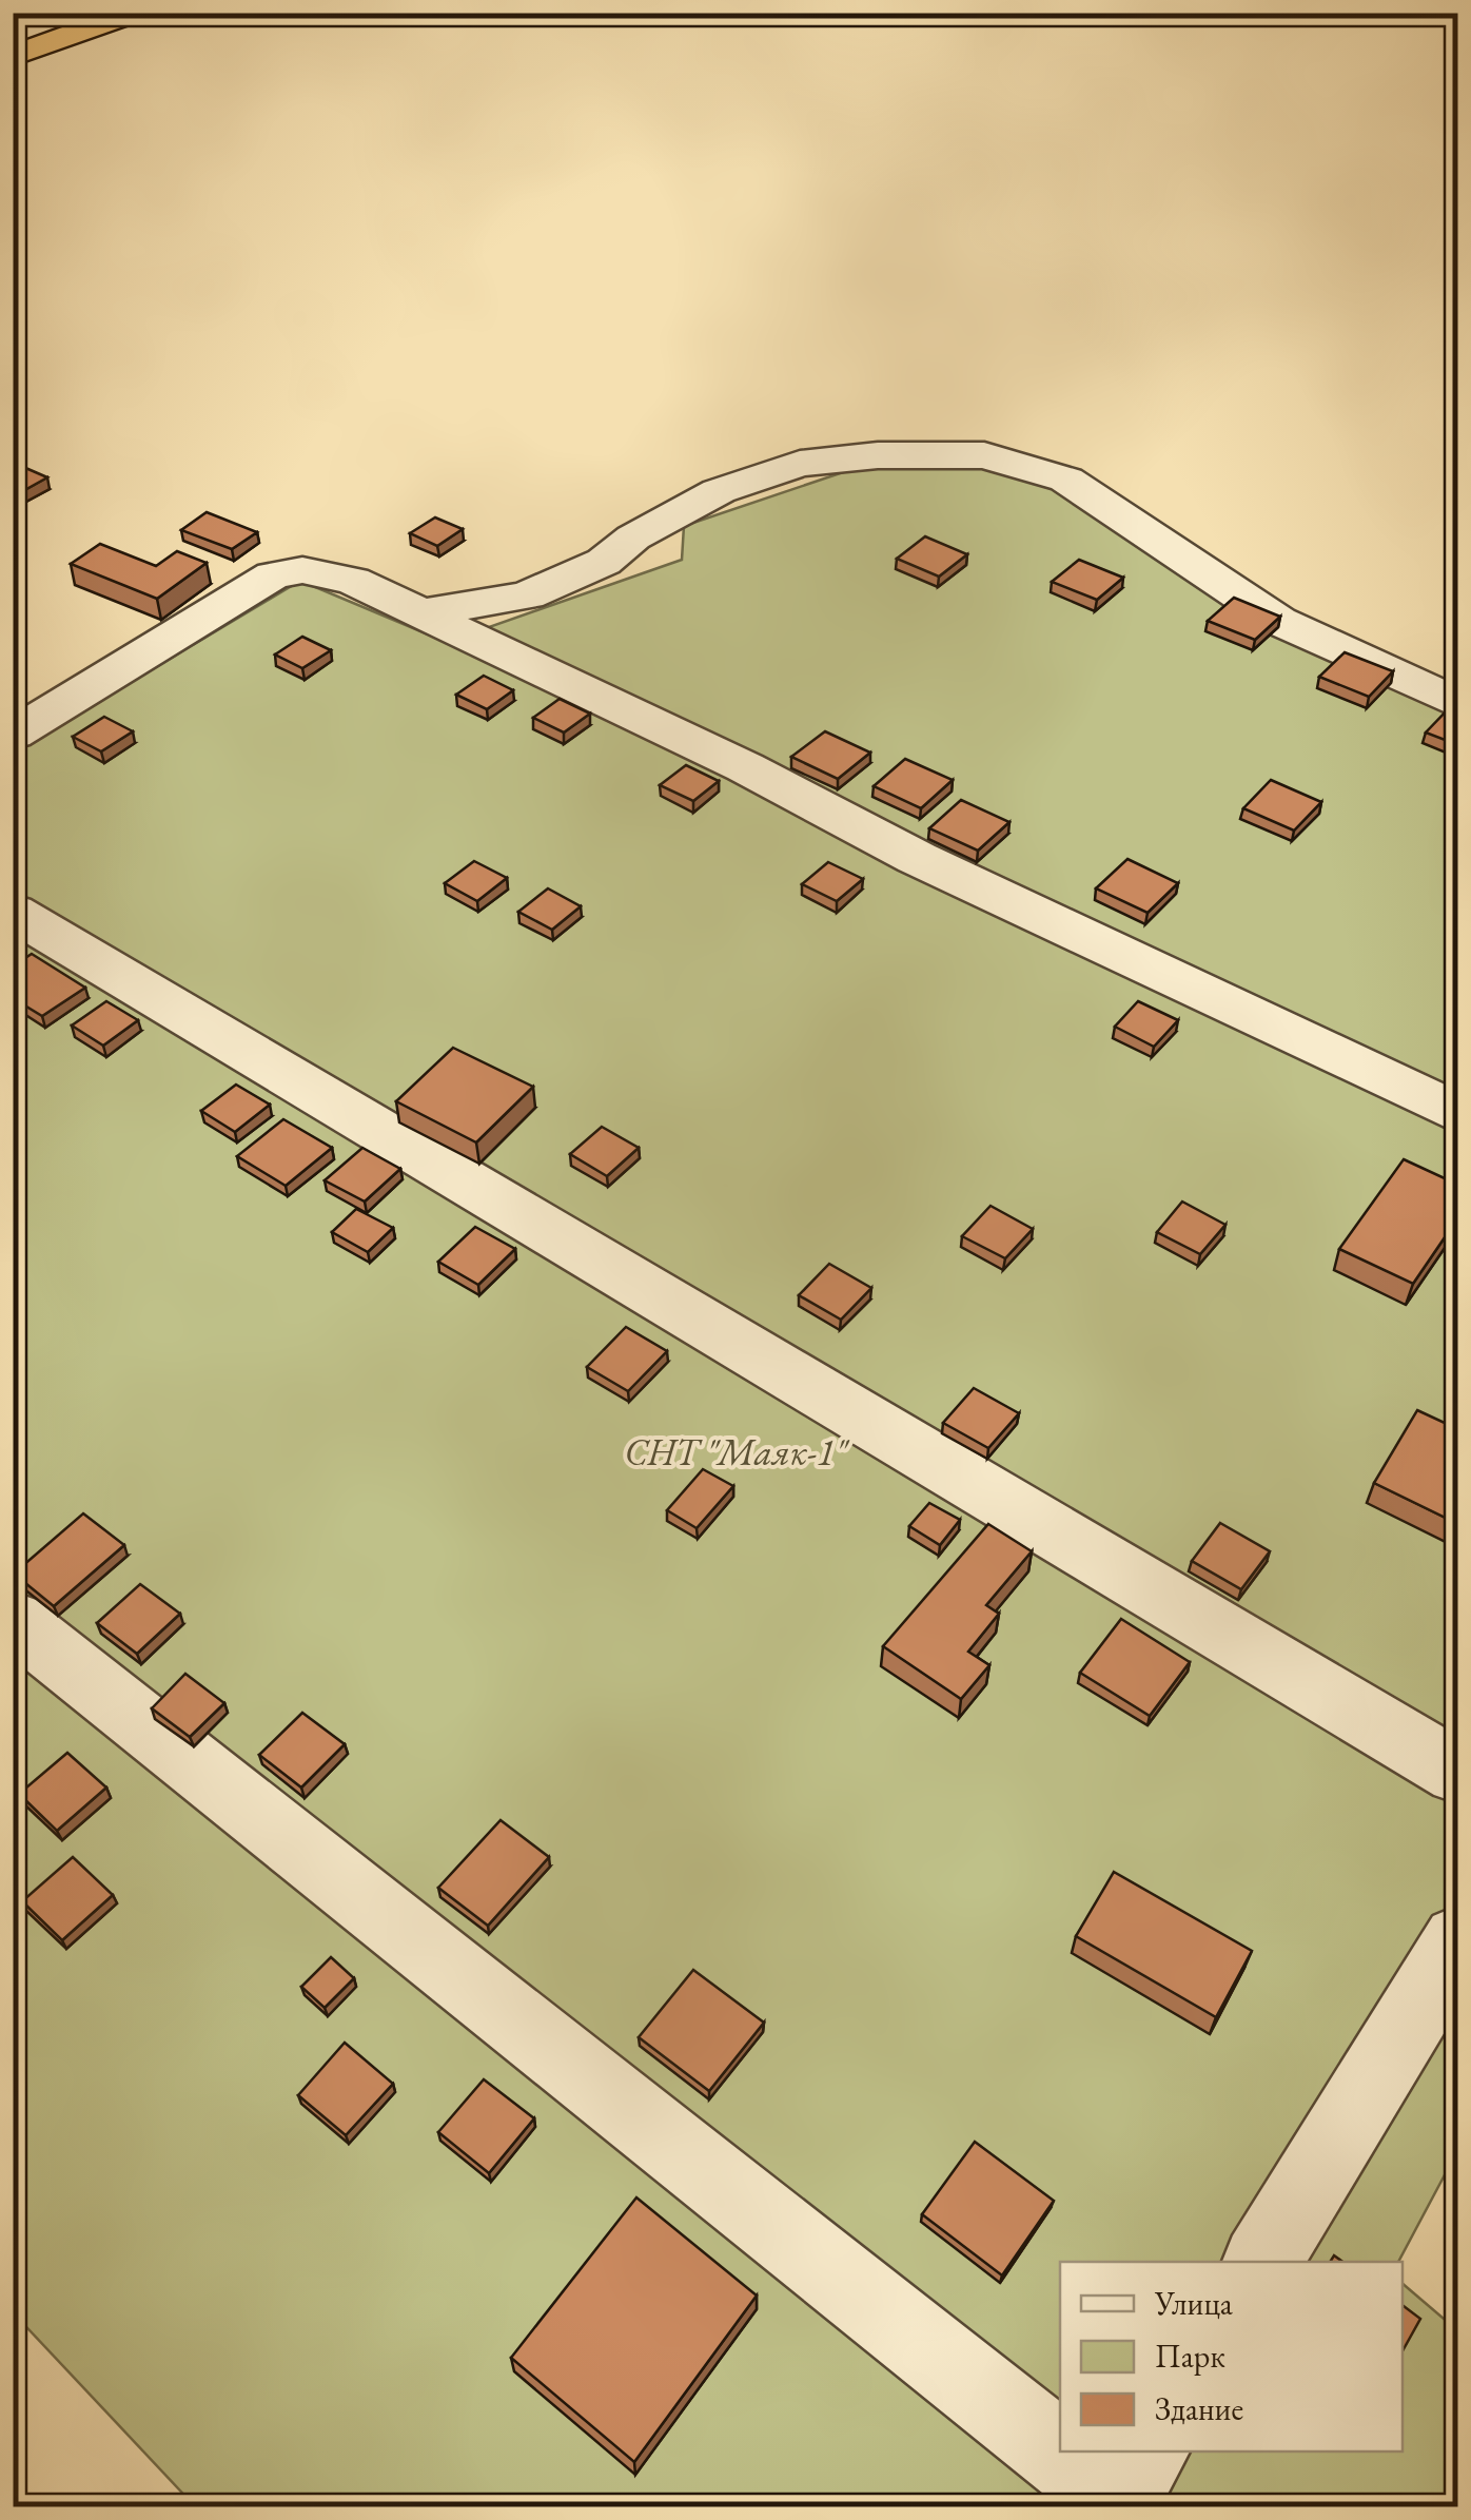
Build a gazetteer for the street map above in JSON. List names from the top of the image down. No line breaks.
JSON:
{"parks":["СНТ \"Маяк-1\""],"legend":["Улица","Парк","Здание"]}
